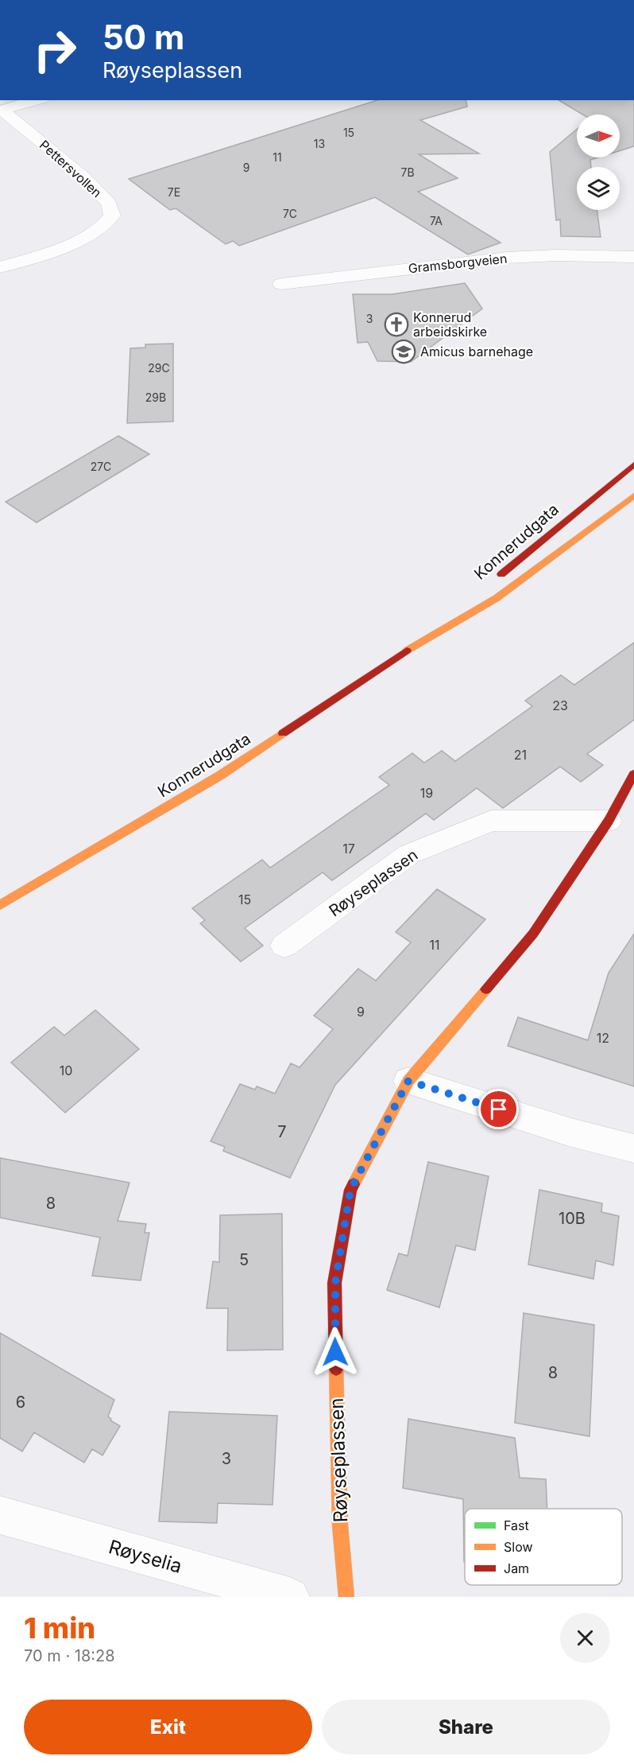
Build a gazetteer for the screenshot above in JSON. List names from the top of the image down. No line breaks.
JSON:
{"streets":{"main road":["Konnerudgata","Røyseplassen"],"street":["Pettersvollen","Gramsborgveien","Røyselia"]},"places":{"church":["Konnerud arbeidskirke"],"school or university":["Amicus barnehage"]},"house_numbers":["15","13","11","9","7B","7E","7C","7A","3","29C","29B","27C","23","21","19","17","15","11","9","12","10","7","8","10B","5","8","6","3"],"legend":["Fast","Slow","Jam"],"north":"right","page":{"turn":["50 m","Røyseplassen"],"heading":["1 min","70 m · 18:28"],"buttons":["Exit","Share"]}}
